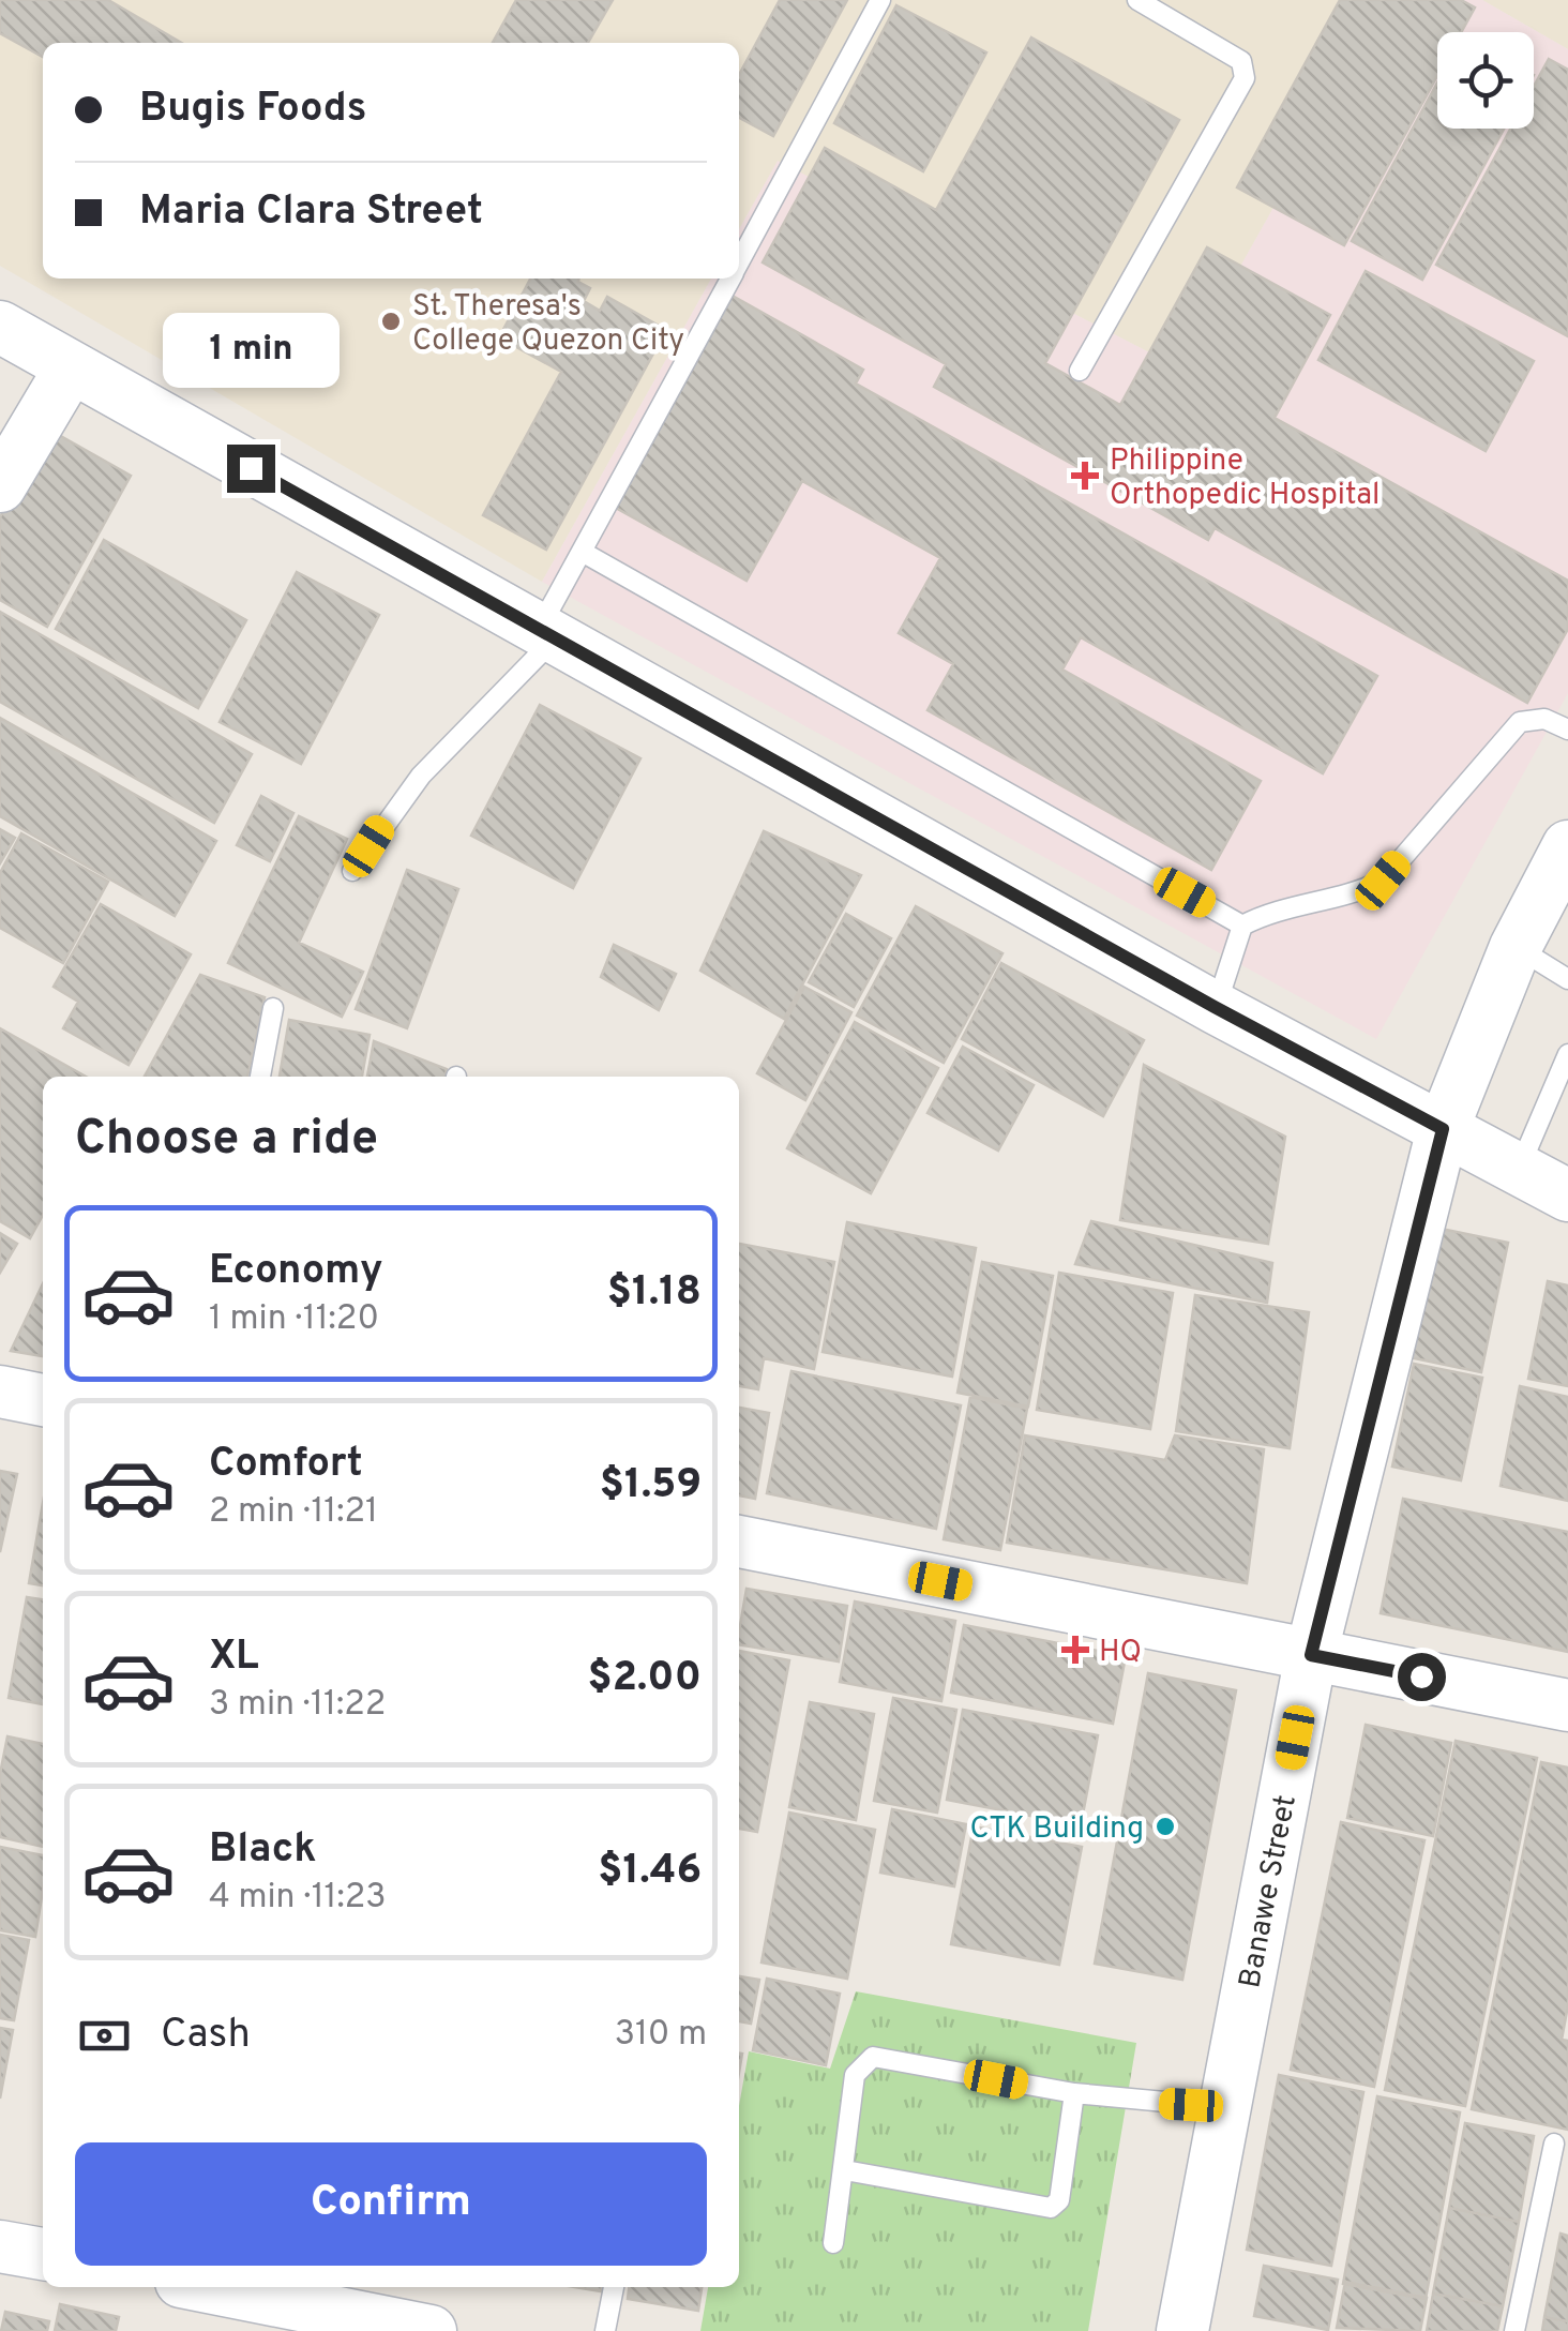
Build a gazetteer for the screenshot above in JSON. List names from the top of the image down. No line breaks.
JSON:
{"streets":{"street":["Banawe Street"]},"places":{"other":["St. Theresa's College Quezon City","CTK Building"],"health":["Philippine Orthopedic Hospital","HQ"]},"page":{"banner":["Bugis Foods","Maria Clara Street"],"bubble":"1 min","heading":"Choose a ride","list":[{"name":"Economy","note":"1 min · 11:20","value":"$1.18"},{"name":"Comfort","note":"2 min · 11:21","value":"$1.59"},{"name":"XL","note":"3 min · 11:22","value":"$2.00"},{"name":"Black","note":"4 min · 11:23","value":"$1.46"}],"pay":["Cash","310 m"],"buttons":"Confirm"}}
